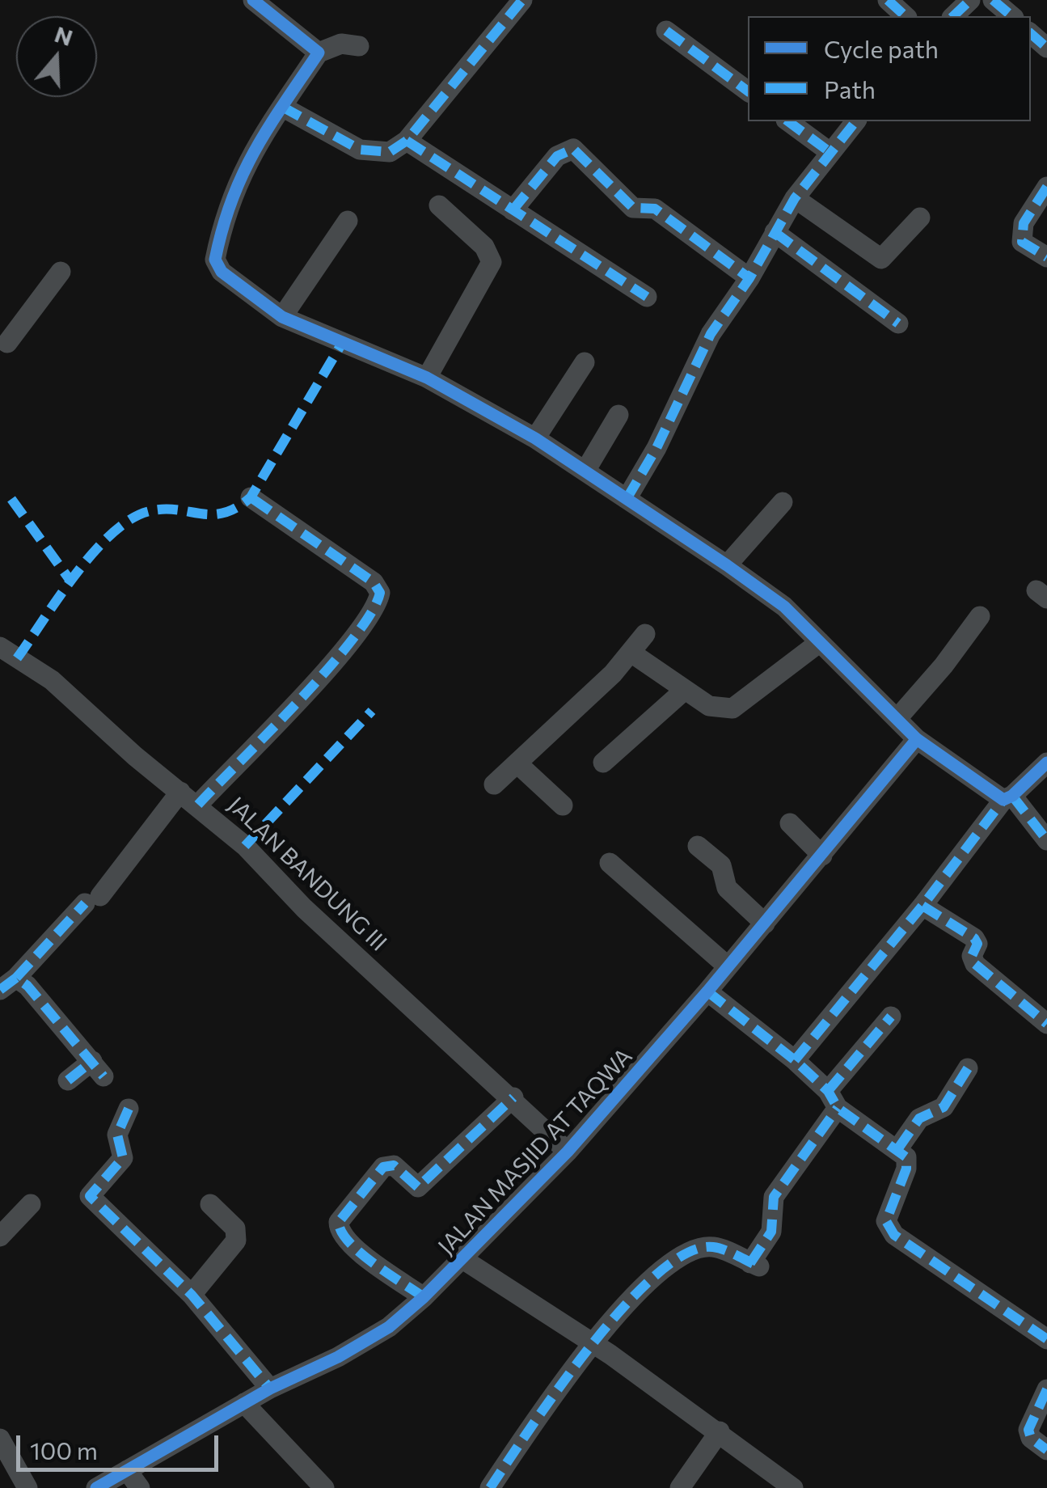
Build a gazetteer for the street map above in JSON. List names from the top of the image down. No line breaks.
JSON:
{"streets":{"street":["JALAN BANDUNG III","JALAN MASJID AT TAQWA"]},"crossings":[["JALAN BANDUNG III","JALAN MASJID AT TAQWA"]],"legend":["Cycle path","Path"],"scale_bar":"100 m","north":"top"}
